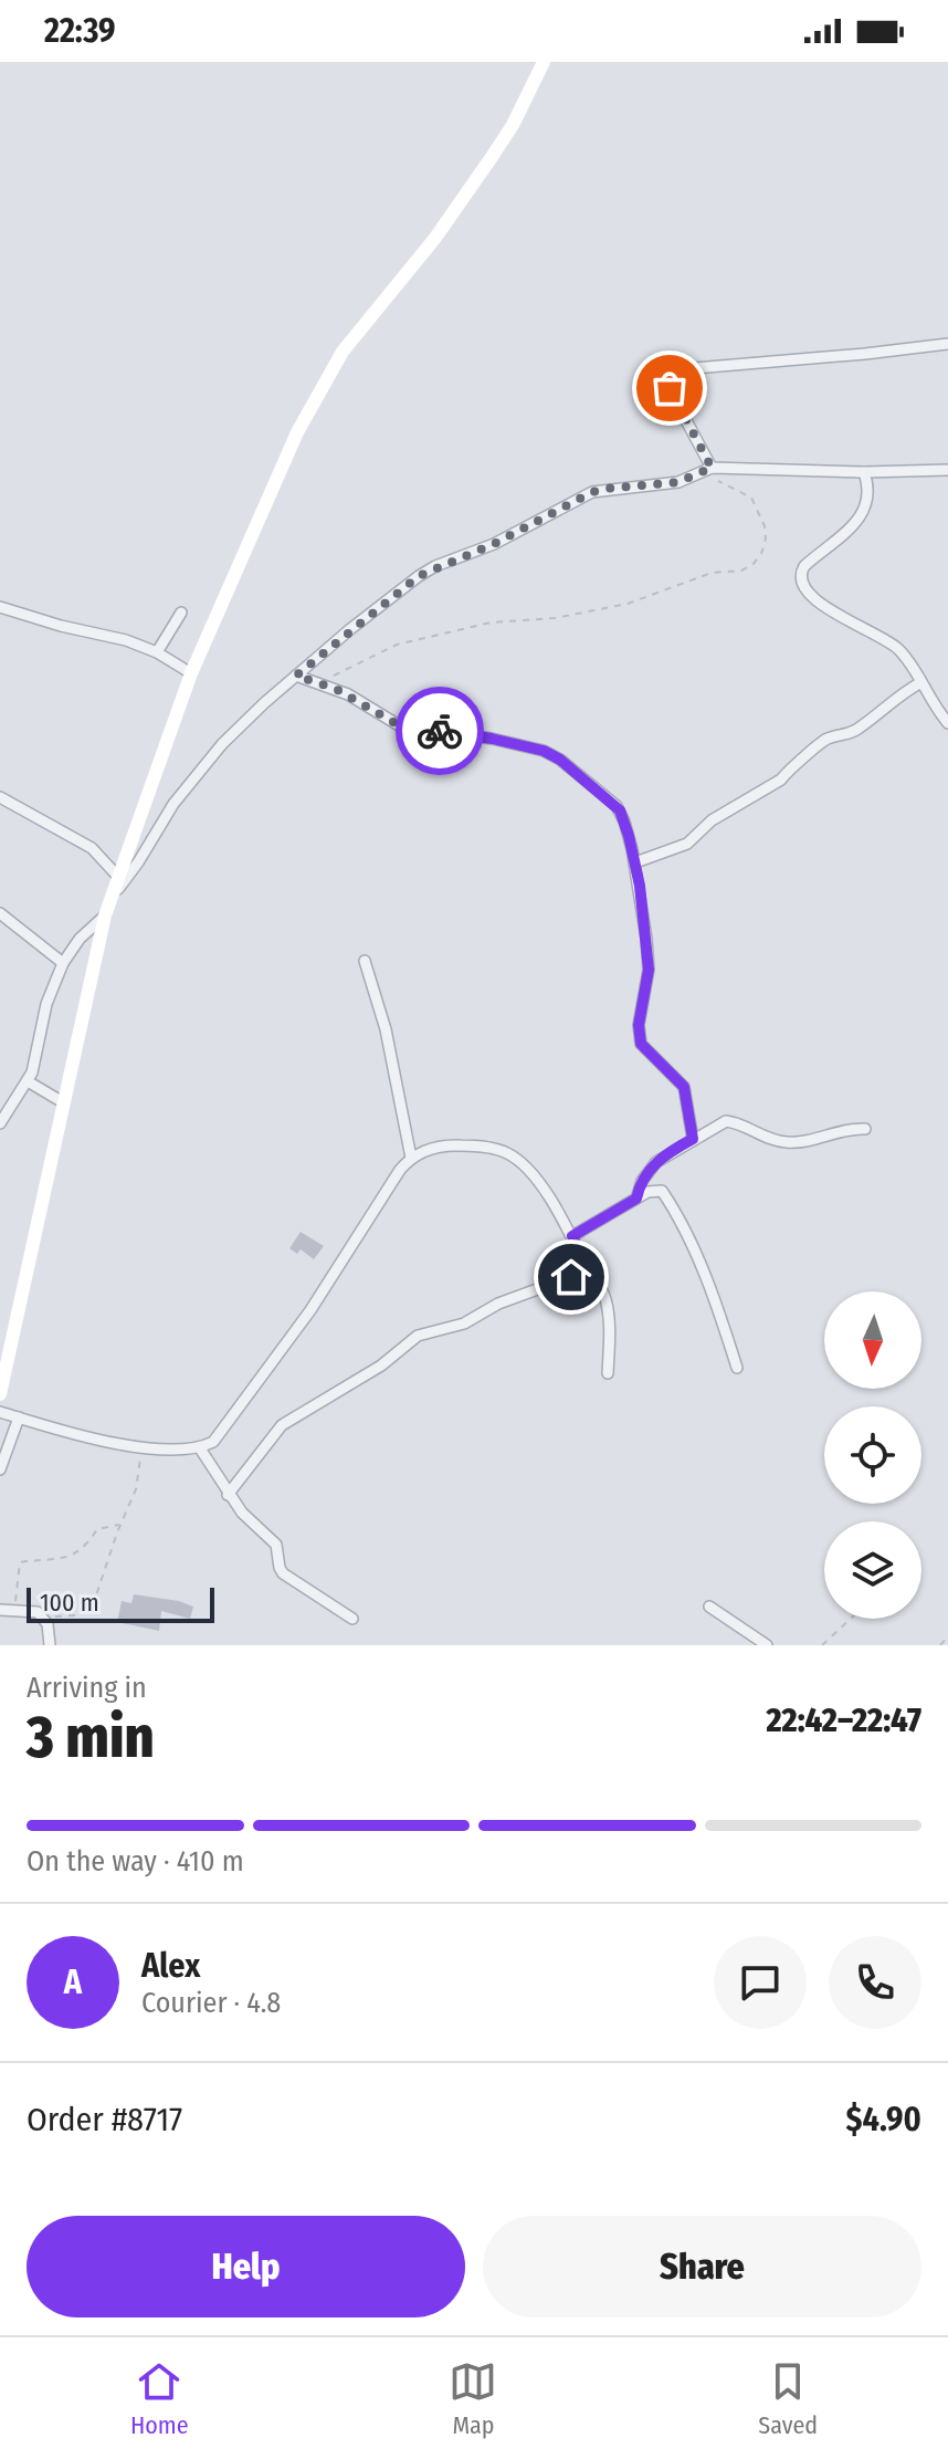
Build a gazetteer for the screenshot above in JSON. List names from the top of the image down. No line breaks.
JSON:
{"scale_bar":"100 m","north":"bottom","page":{"status":"22:39","scale":"100 m","heading":["3 min","Arriving in","22:42–22:47"],"panel":["Alex","Courier · 4.8","Order #8717","$4.90"],"bar":"On the way · 410 m","round":"A","buttons":["Help","Share"],"tabs":["Home","Map","Saved"]}}
